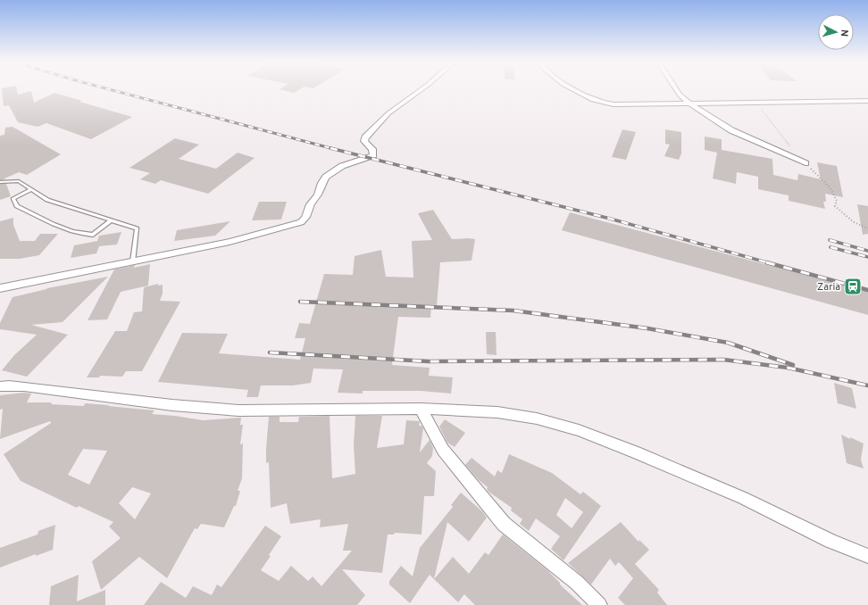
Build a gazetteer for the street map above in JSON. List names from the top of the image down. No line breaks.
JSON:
{"places":{"station":["Zaria"]},"north":"right"}
